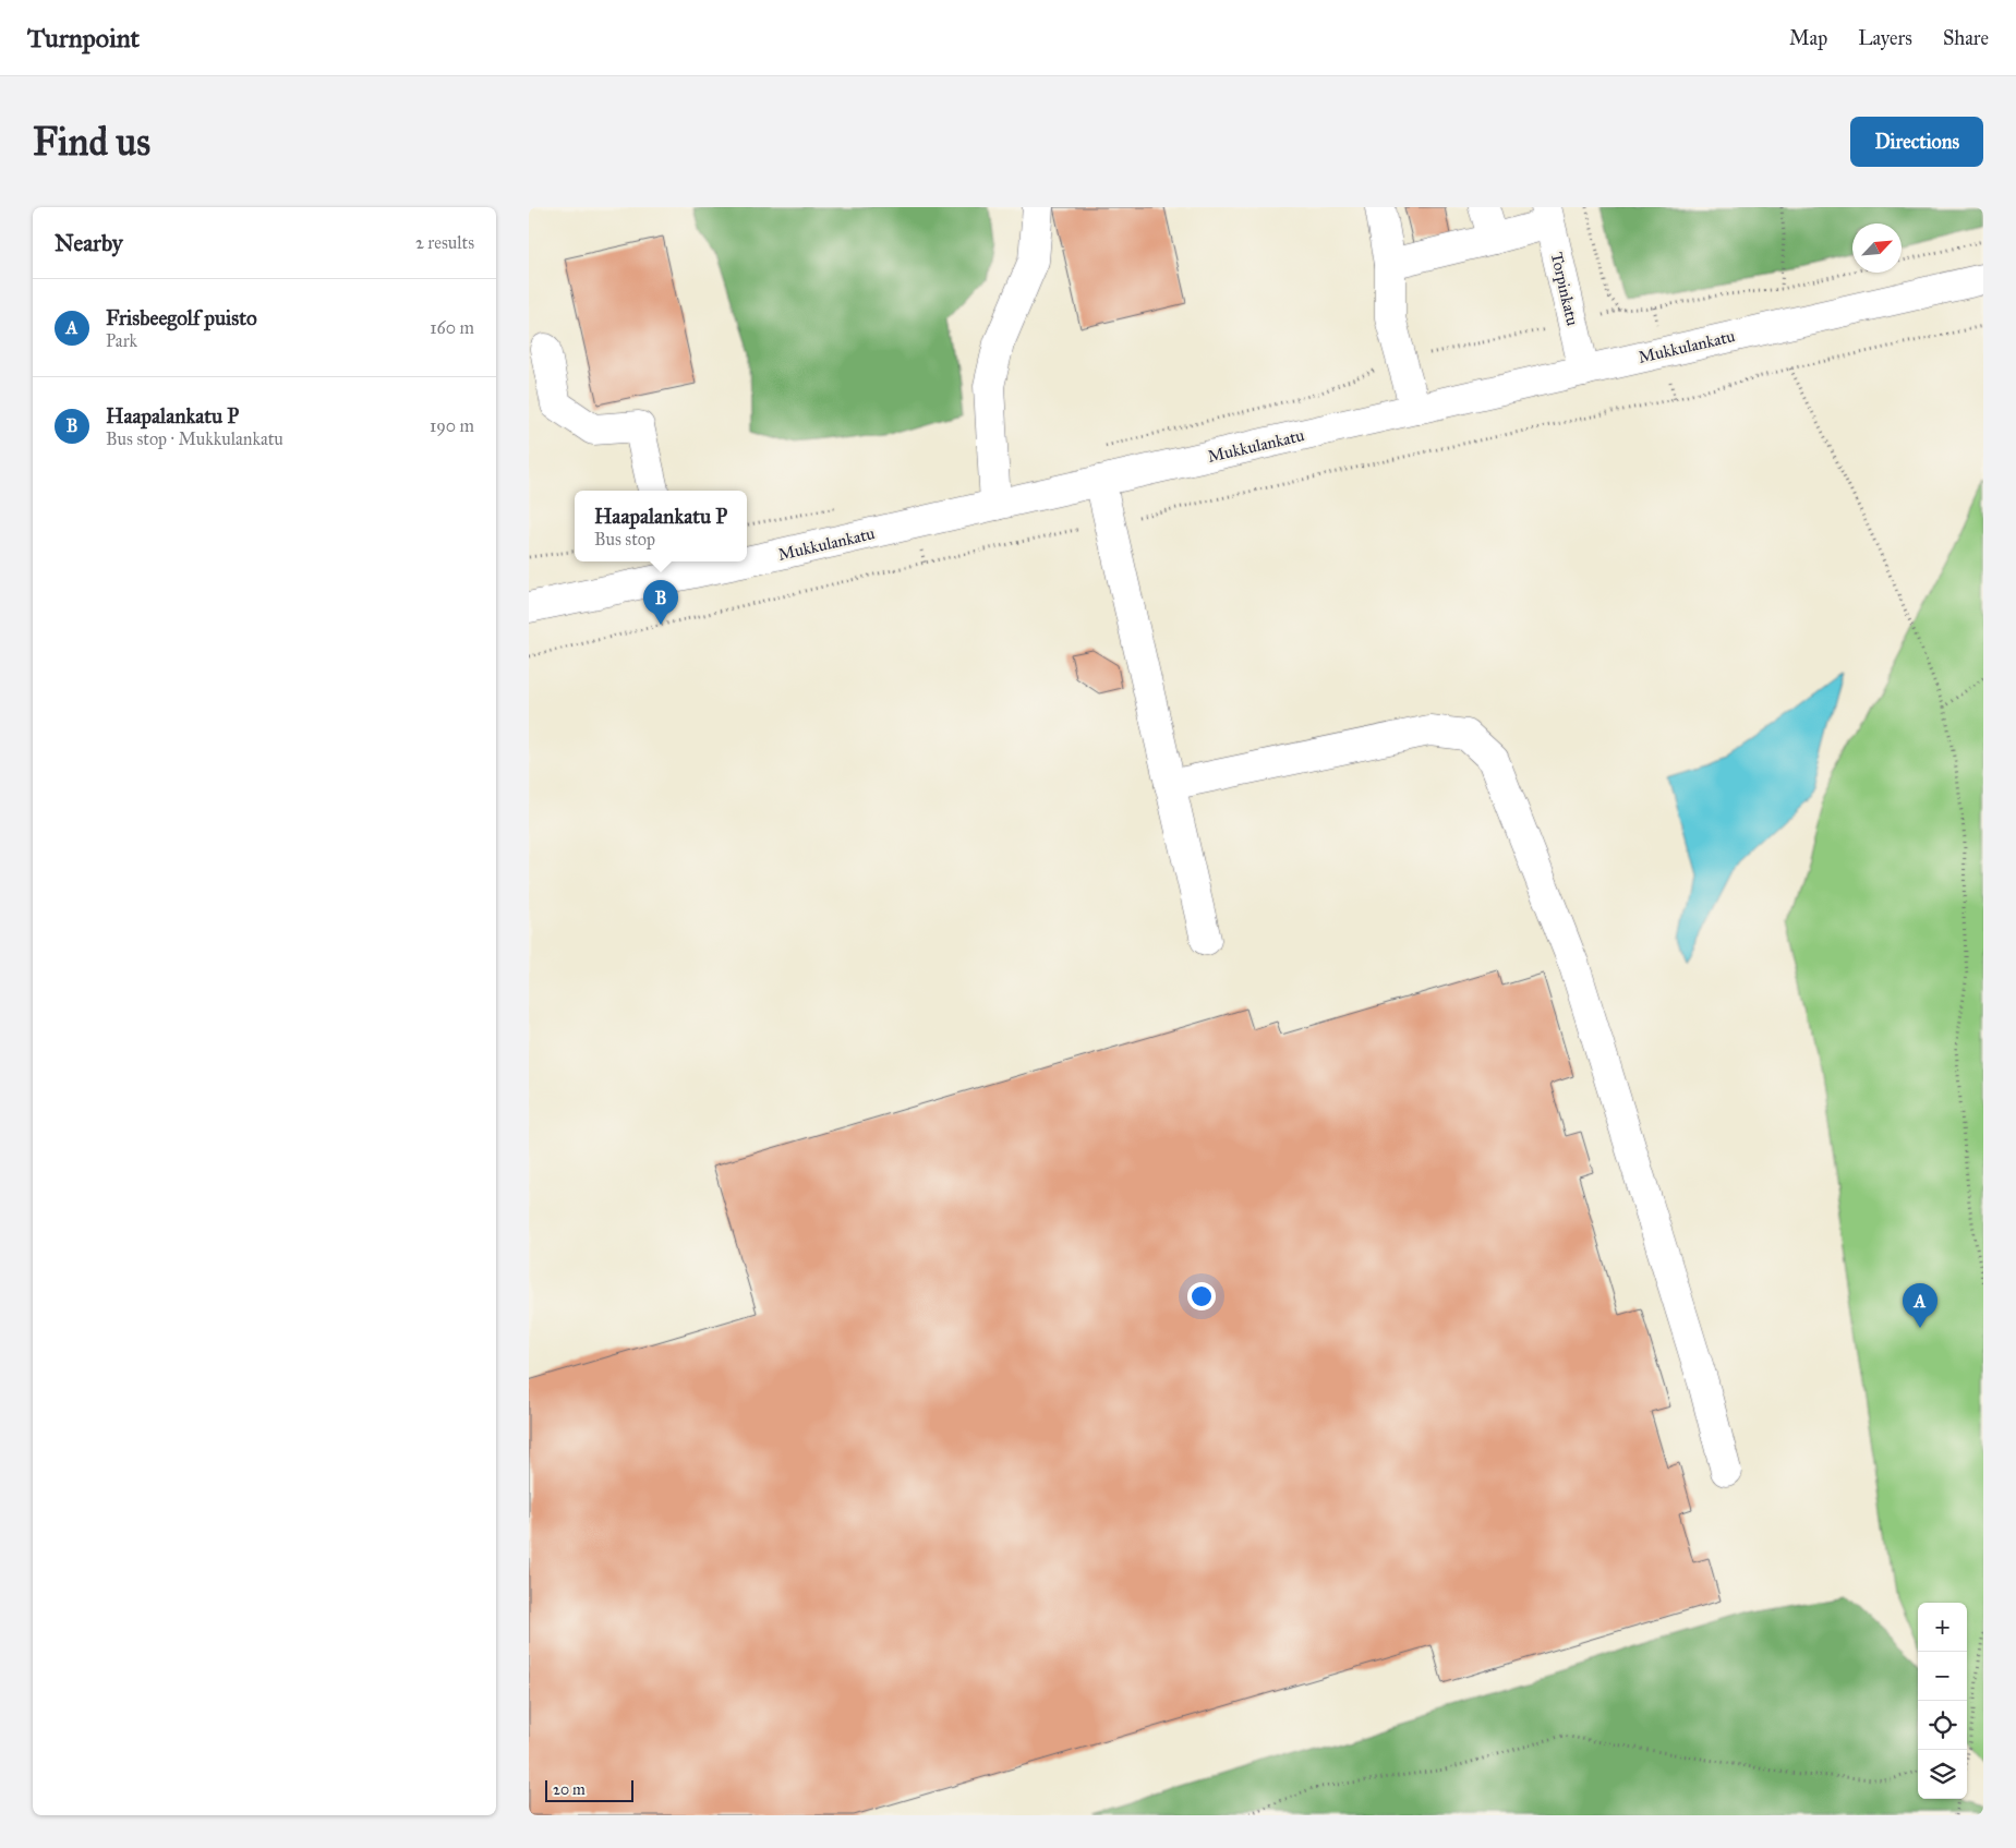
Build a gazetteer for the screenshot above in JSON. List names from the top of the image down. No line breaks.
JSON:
{"streets":{"street":["Torpinkatu","Mukkulankatu"]},"crossings":[["Torpinkatu","Mukkulankatu"]],"scale_bar":"20 m","north":"top right","page":{"header":"Turnpoint","nav":["Map","Layers","Share"],"buttons":"Directions","title":"Find us","heading":["Nearby","2 results"],"list":[{"mark":"A","name":"Frisbeegolf puisto","note":"Park","value":"160 m"},{"mark":"B","name":"Haapalankatu P","note":"Bus stop · Mukkulankatu","value":"190 m"}],"popup":["Haapalankatu P","Bus stop"],"pins":["B","A"],"map_buttons":["+","−"],"scale":"20 m"}}
